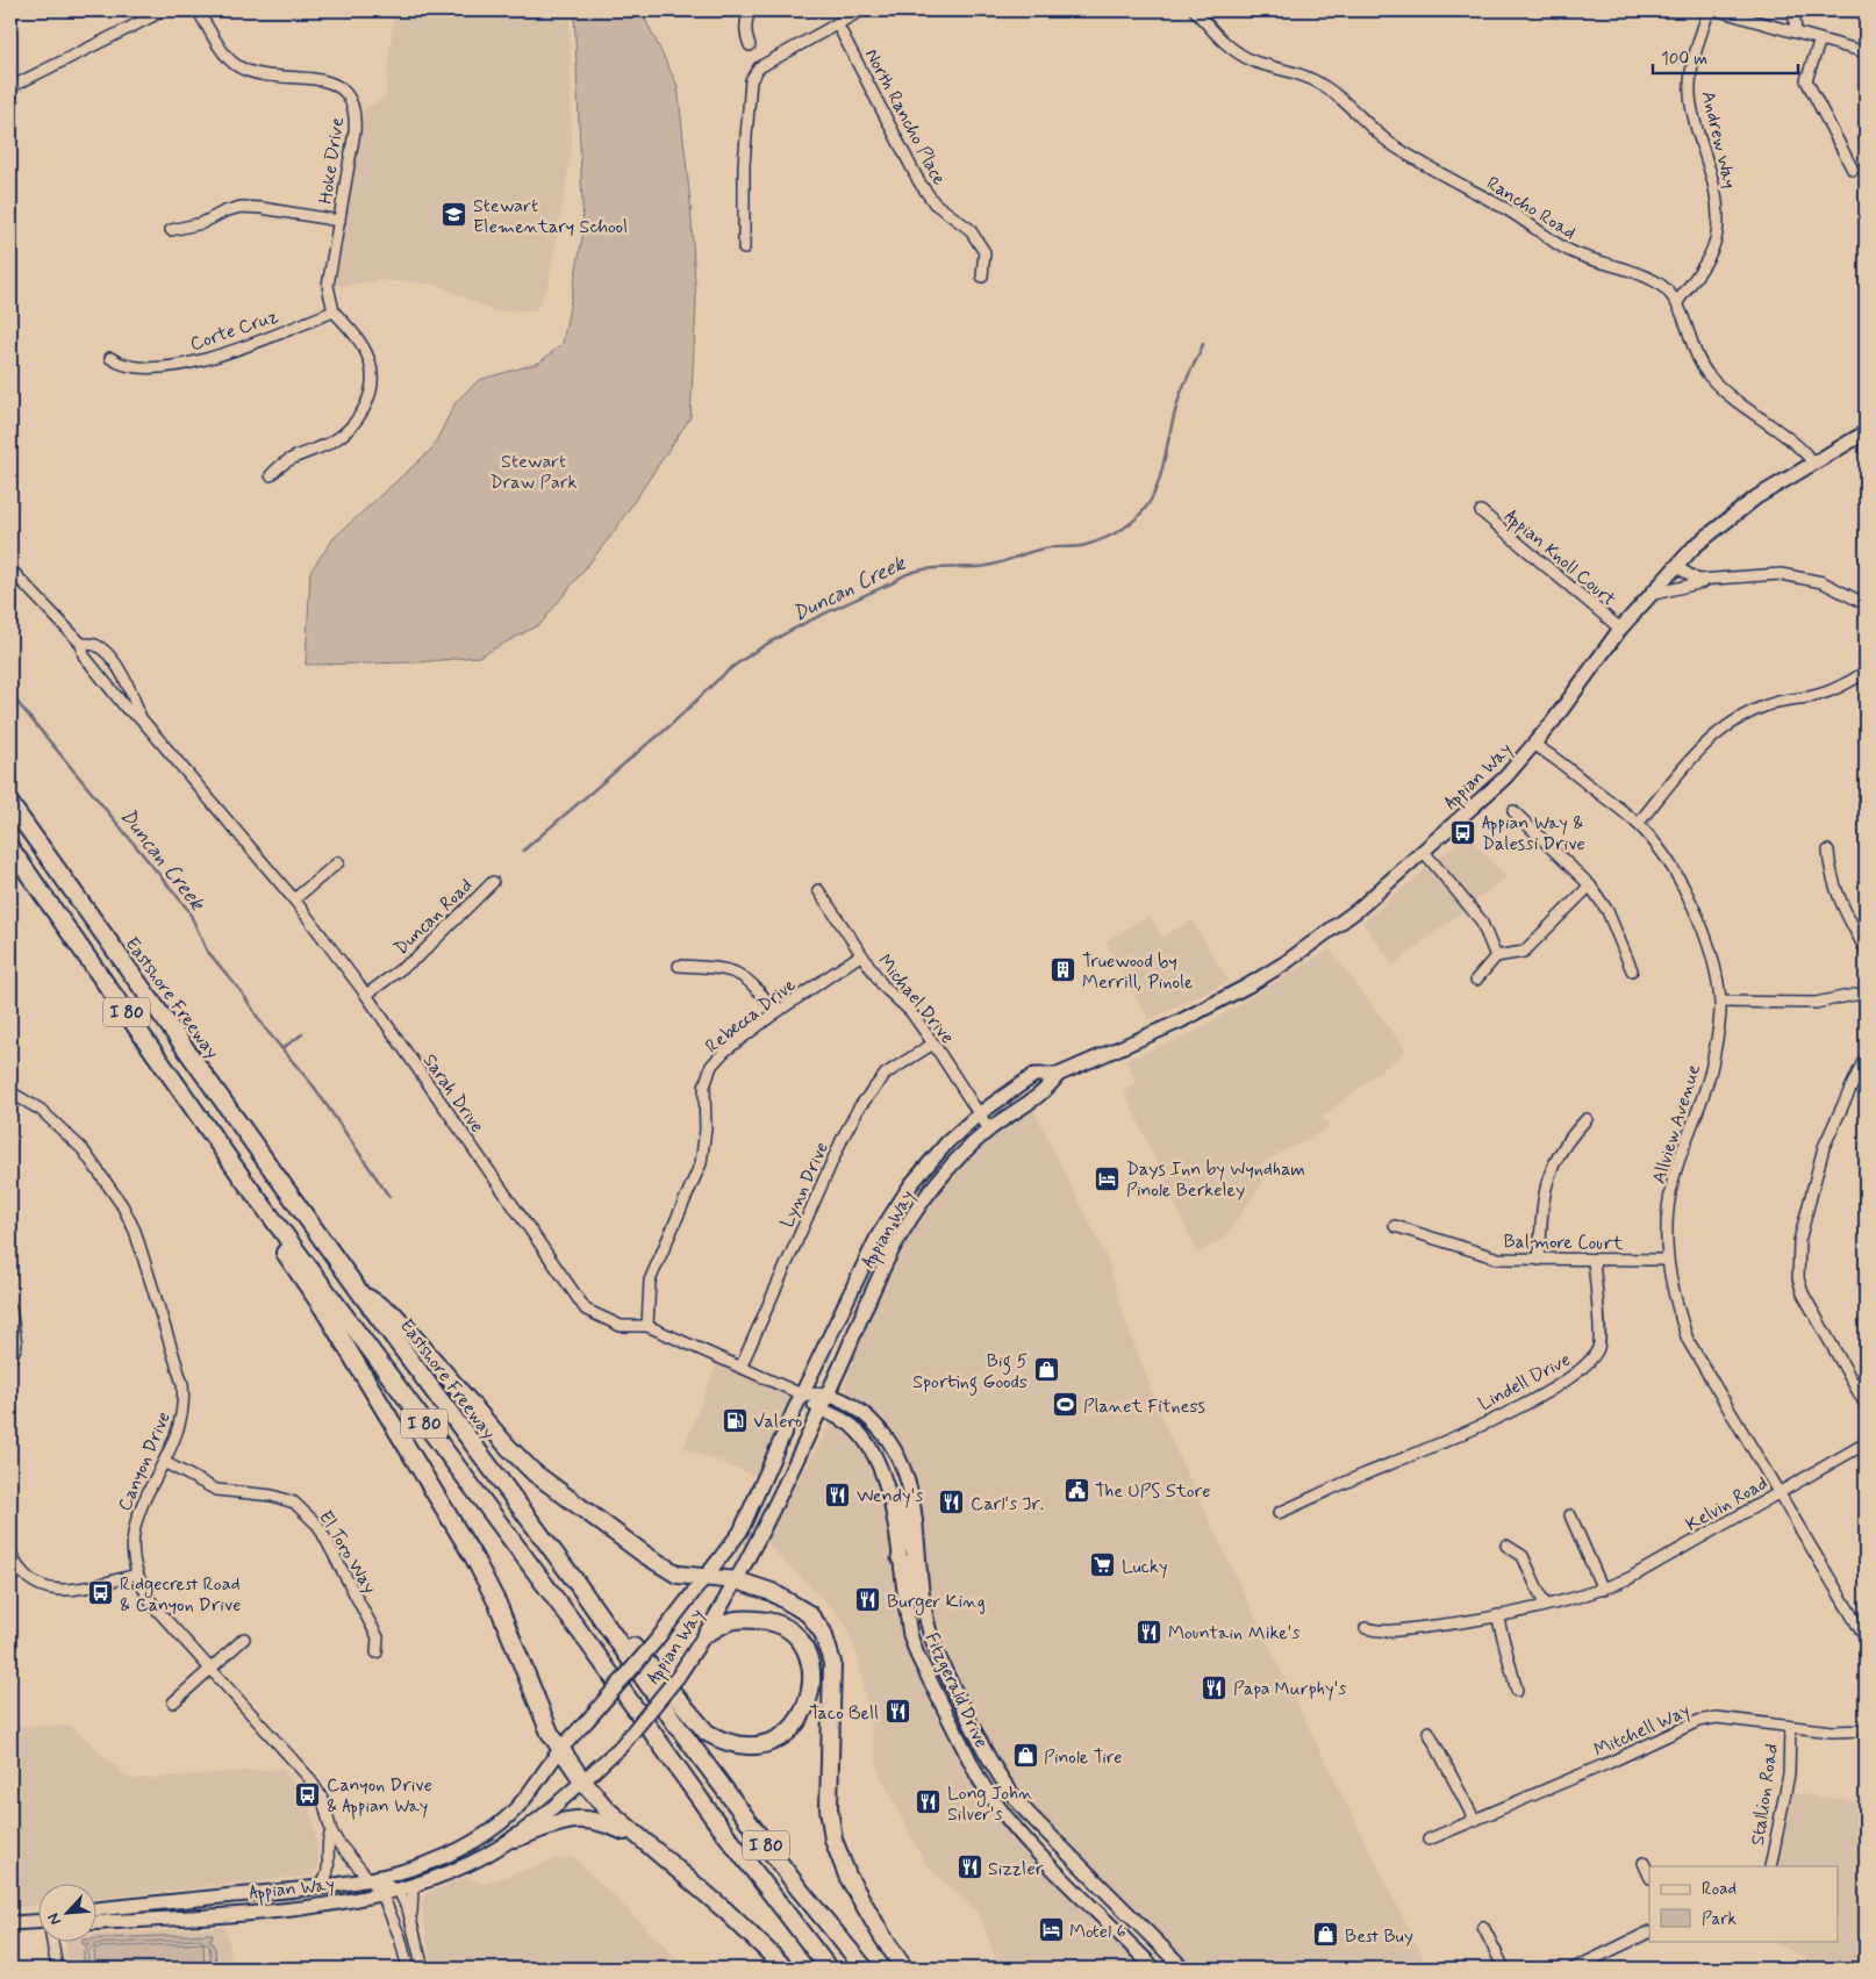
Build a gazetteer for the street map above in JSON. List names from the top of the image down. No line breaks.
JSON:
{"streets":{"highway":["Eastshore Freeway","I 80"],"main road":["Appian Way","Fitzgerald Drive"],"street":["North Rancho Place","Andrew Way","Hoke Drive","Rancho Road","Corte Cruz","Appian Knoll Court","Duncan Road","Michael Drive","Rebecca Drive","Sarah Drive","Allview Avenue","Lynn Drive","Balmore Court","Lindell Drive","Canyon Drive","Kelvin Road","El Toro Way","Mitchell Way","Stallion Road"]},"crossings":[["Andrew Way","Rancho Road"],["Hoke Drive","Corte Cruz"],["Rancho Road","Appian Way"],["Appian Knoll Court","Appian Way"],["Appian Way","Michael Drive"],["Appian Way","Sarah Drive"],["Appian Way","Allview Avenue"],["Appian Way","Canyon Drive"],["Appian Way","Fitzgerald Drive"],["Duncan Road","Sarah Drive"],["Michael Drive","Rebecca Drive"],["Michael Drive","Lynn Drive"],["Rebecca Drive","Sarah Drive"],["Sarah Drive","Lynn Drive"],["Sarah Drive","Fitzgerald Drive"],["Allview Avenue","Balmore Court"],["Allview Avenue","Kelvin Road"],["Balmore Court","Lindell Drive"],["Canyon Drive","El Toro Way"],["Mitchell Way","Stallion Road"]],"water":["Duncan Creek"],"parks":["Stewart Draw Park"],"places":{"school or university":["Stewart Elementary School"],"bus stop":["Appian Way & Dalessi Drive","Ridgecrest Road & Canyon Drive","Canyon Drive & Appian Way"],"building":["Truewood by Merrill, Pinole"],"hotel":["Days Inn by Wyndham Pinole Berkeley","Motel 6"],"shop":["Big 5 Sporting Goods","Pinole Tire","Best Buy"],"sports":["Planet Fitness"],"fuel station":["Valero"],"public building":["The UPS Store"],"restaurant":["Wendy's","Carl's Jr.","Burger King","Mountain Mike's","Papa Murphy's","Taco Bell","Long John Silver's","Sizzler"],"supermarket":["Lucky"]},"legend":["Road","Park"],"scale_bar":"100 m","north":"bottom left"}
